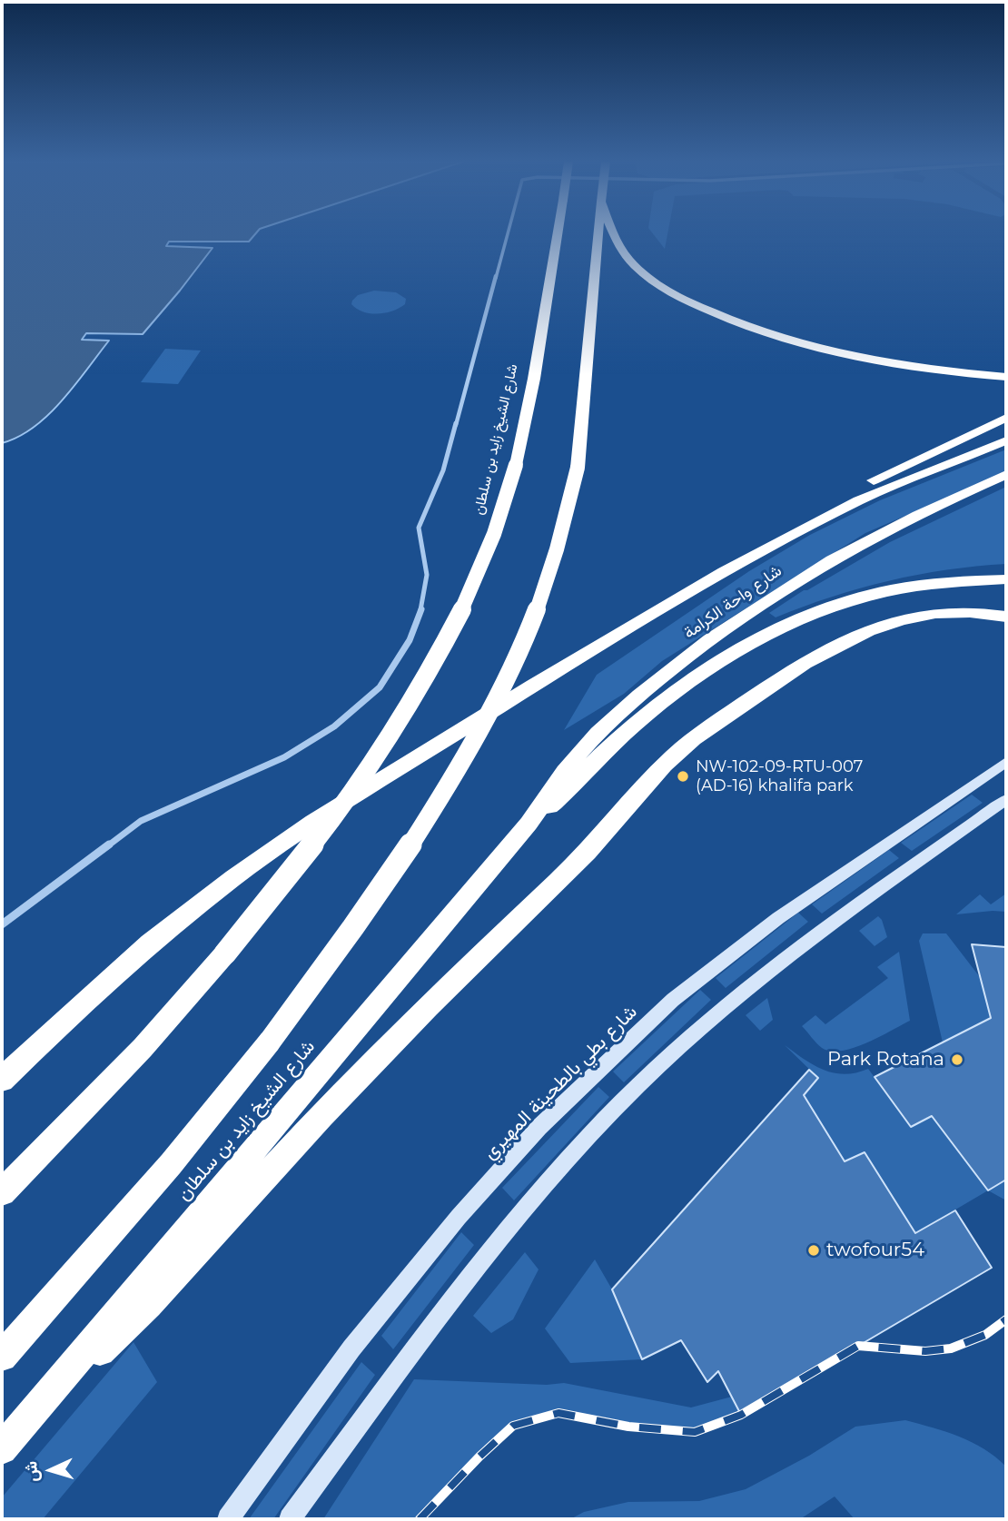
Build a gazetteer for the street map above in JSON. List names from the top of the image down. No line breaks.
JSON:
{"streets":{"highway":["شارع الشيخ زايد بن سلطان","شارع واحة الكرامة"],"street":["شارع بطي بالطحينة المهيري"]},"crossings":[["شارع الشيخ زايد بن سلطان","شارع واحة الكرامة"]],"places":["NW-102-09-RTU-007 (AD-16) khalifa park","Park Rotana","twofour54"],"north":"left"}
